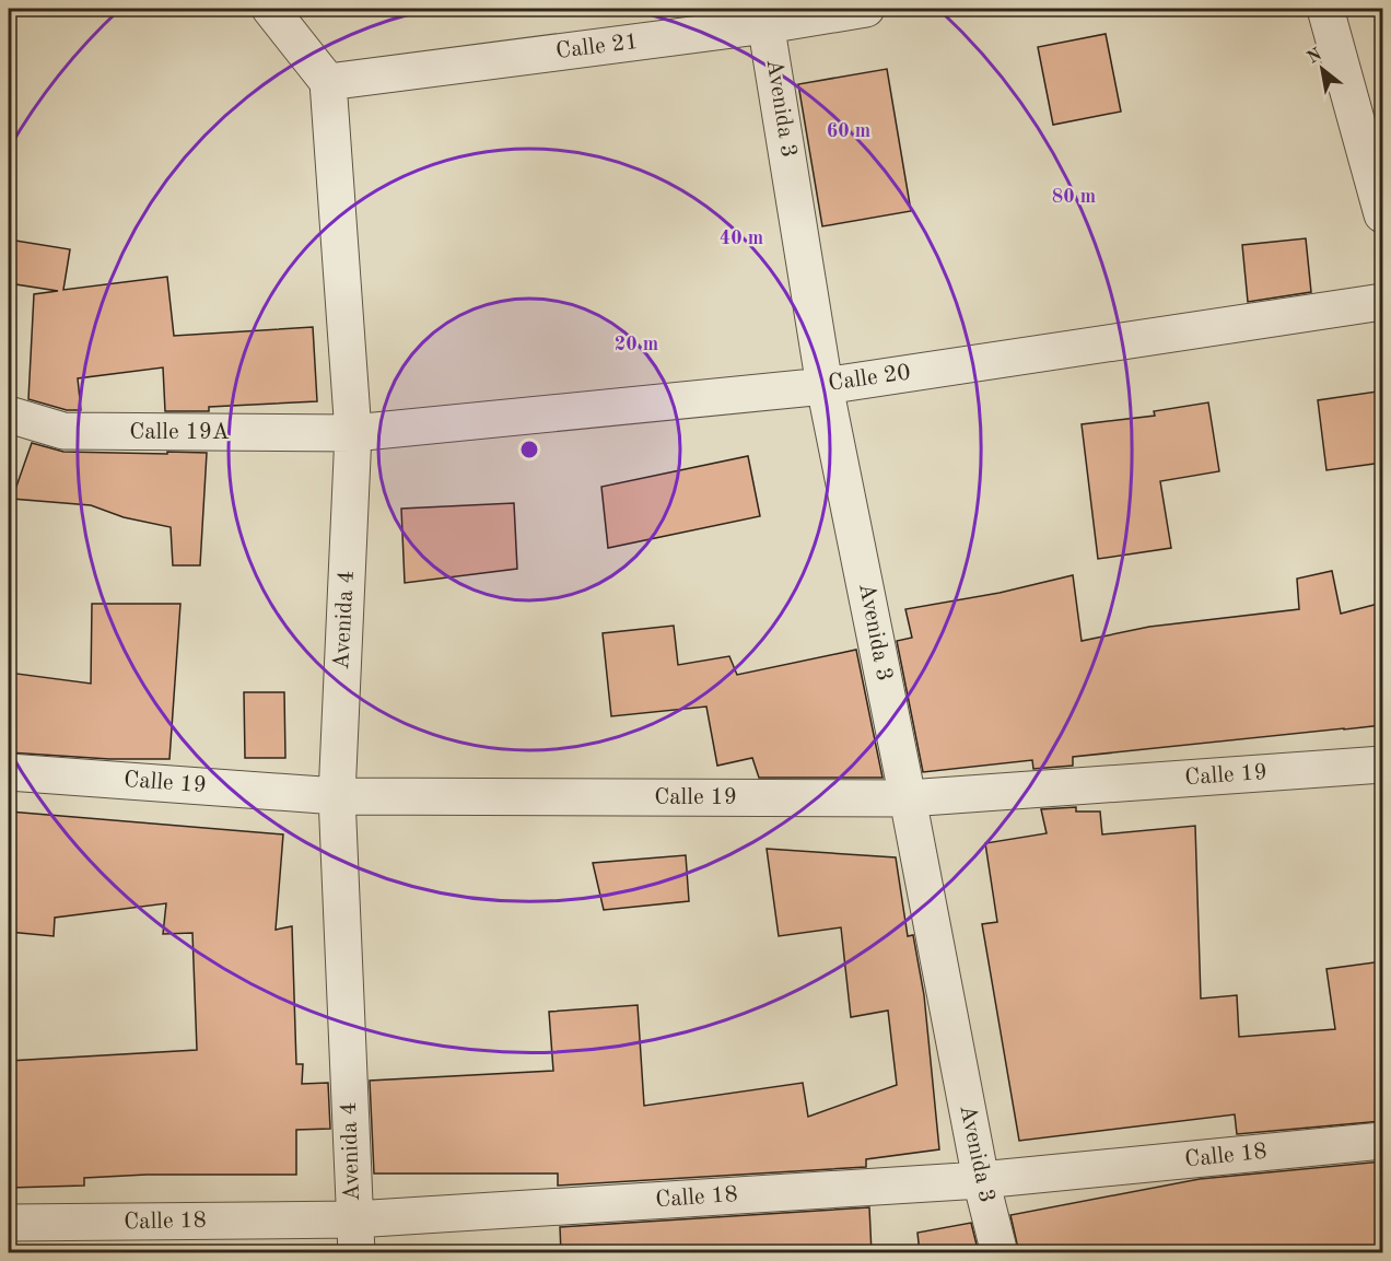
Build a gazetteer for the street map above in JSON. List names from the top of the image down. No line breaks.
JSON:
{"streets":{"street":["Calle 21","Avenida 3","Calle 20","Calle 19A","Avenida 4","Calle 19","Calle 18"]},"crossings":[["Calle 21","Avenida 3"],["Calle 21","Avenida 4"],["Avenida 3","Calle 20"],["Avenida 3","Calle 19"],["Avenida 3","Calle 18"],["Calle 20","Calle 19A"],["Calle 20","Avenida 4"],["Calle 19A","Avenida 4"],["Avenida 4","Calle 19"],["Avenida 4","Calle 18"]],"north":"top left","rings":["60 m","80 m","40 m","20 m"]}
